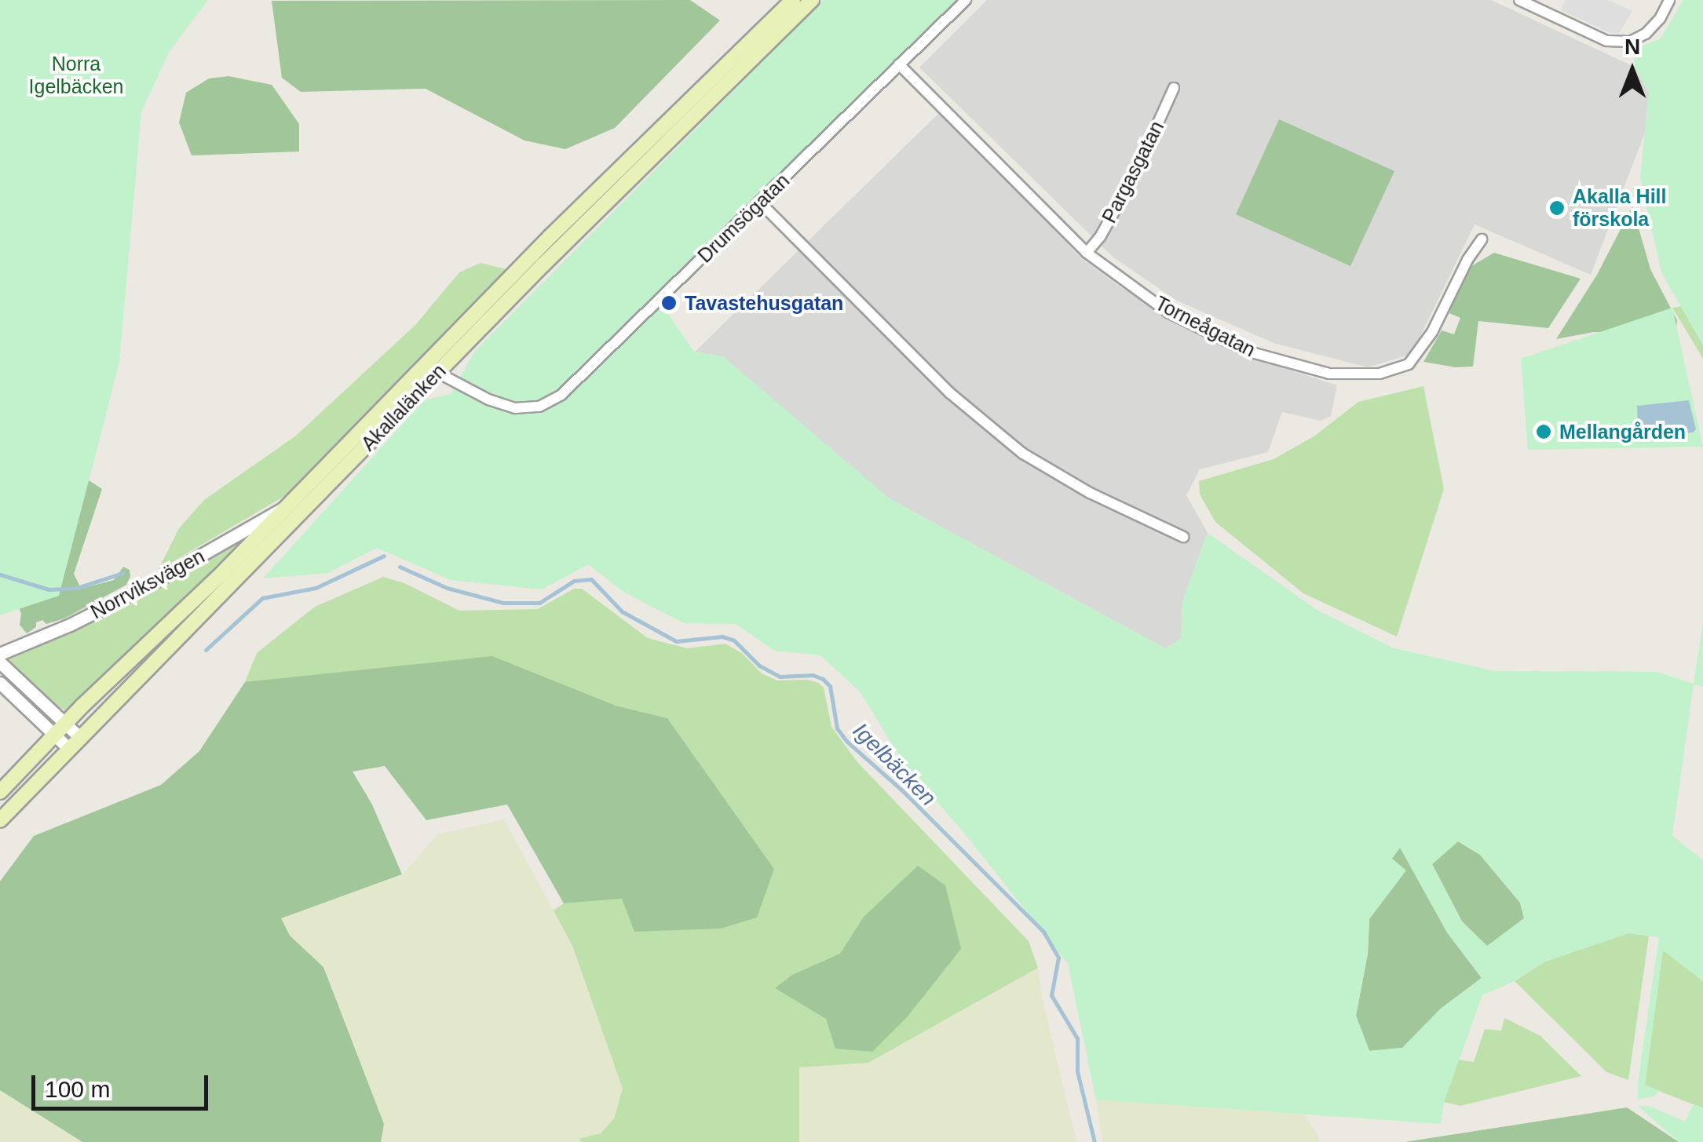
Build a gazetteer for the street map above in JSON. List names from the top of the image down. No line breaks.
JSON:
{"streets":{"main road":["Akallalänken"],"street":["Pargasgatan","Drumsögatan","Torneågatan","Norrviksvägen"]},"crossings":[["Pargasgatan","Torneågatan"],["Drumsögatan","Torneågatan"],["Drumsögatan","Akallalänken"],["Akallalänken","Norrviksvägen"]],"water":["Igelbäcken"],"parks":["Norra Igelbäcken"],"places":["Akalla Hill förskola","Tavastehusgatan","Mellangården"],"scale_bar":"100 m","north":"top"}
